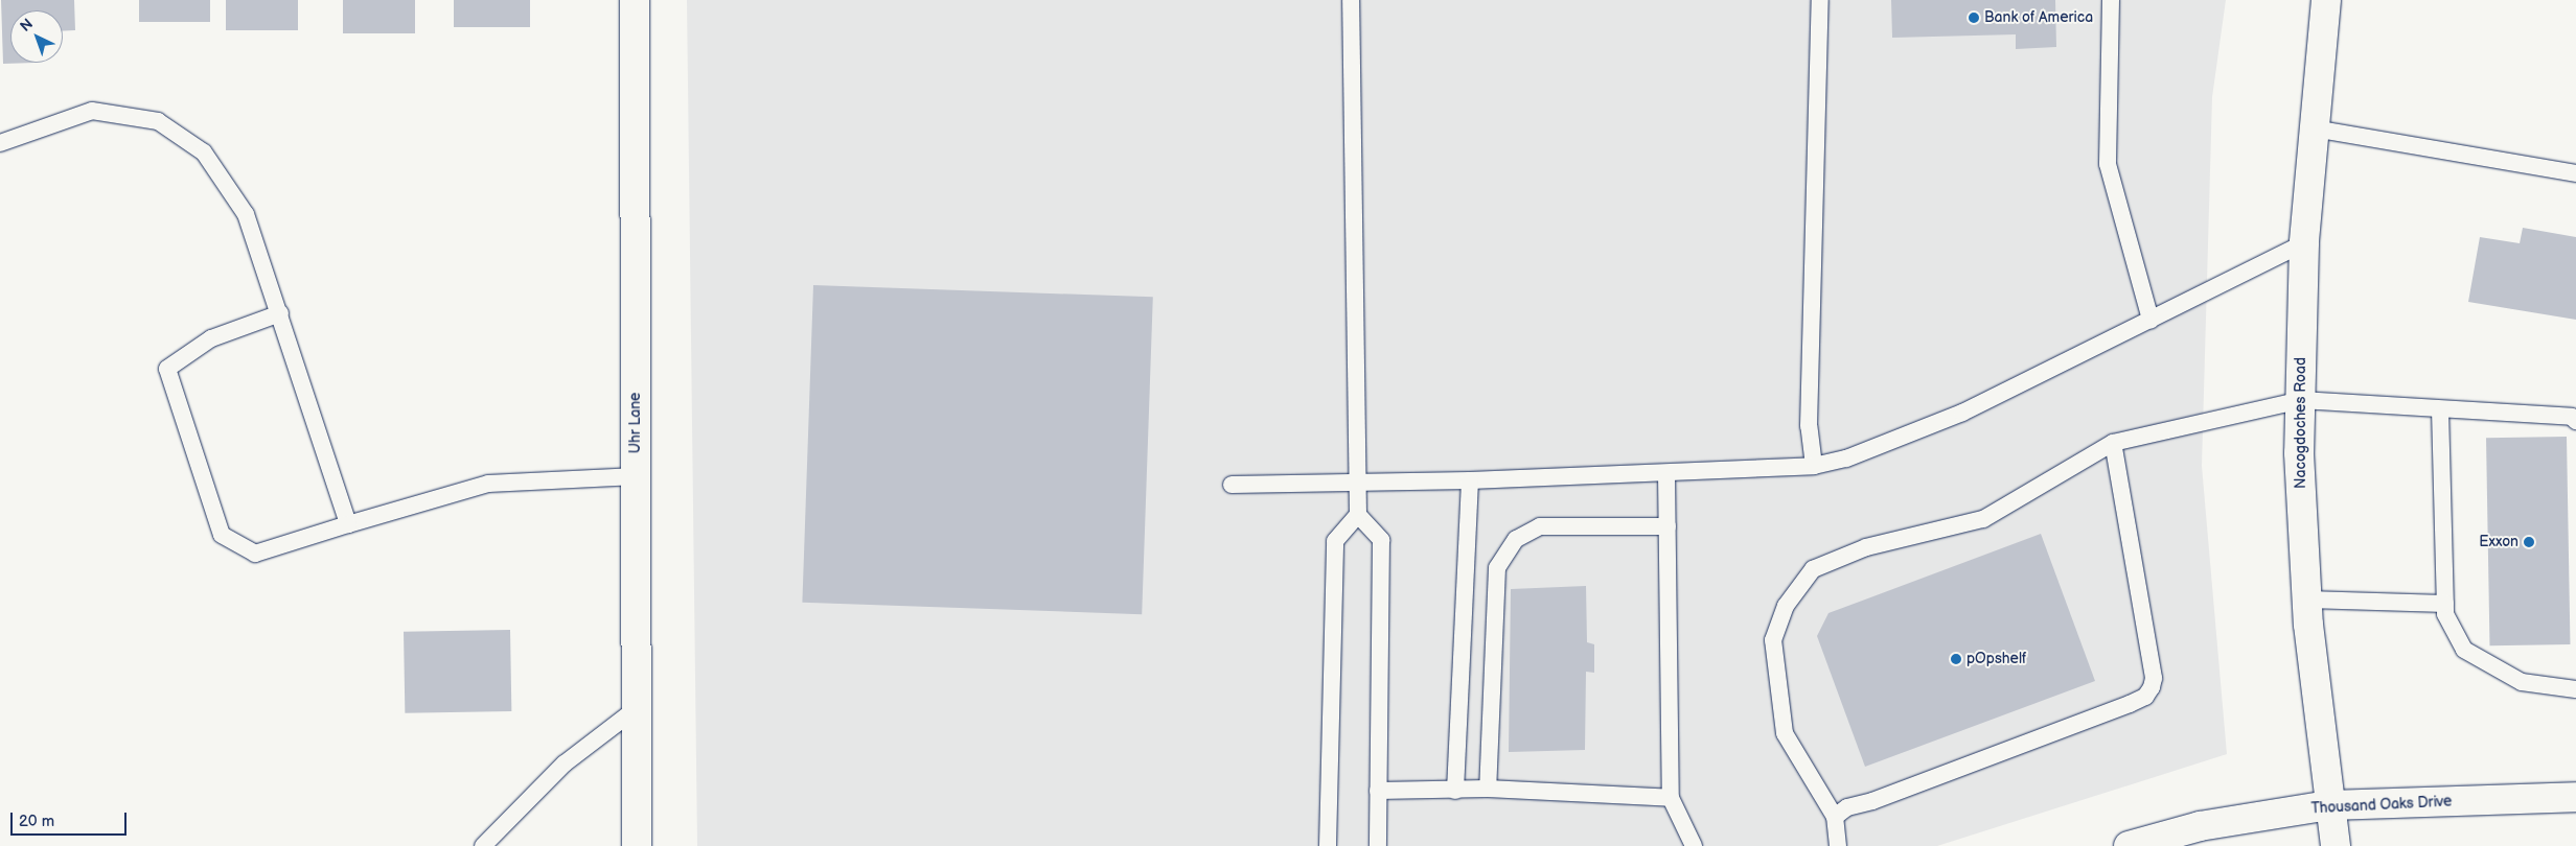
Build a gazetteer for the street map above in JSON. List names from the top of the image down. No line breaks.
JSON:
{"streets":{"main road":["Uhr Lane","Nacogdoches Road","Thousand Oaks Drive"]},"crossings":[["Nacogdoches Road","Thousand Oaks Drive"]],"places":["Bank of America","Exxon","pOpshelf"],"scale_bar":"20 m","north":"top left"}
